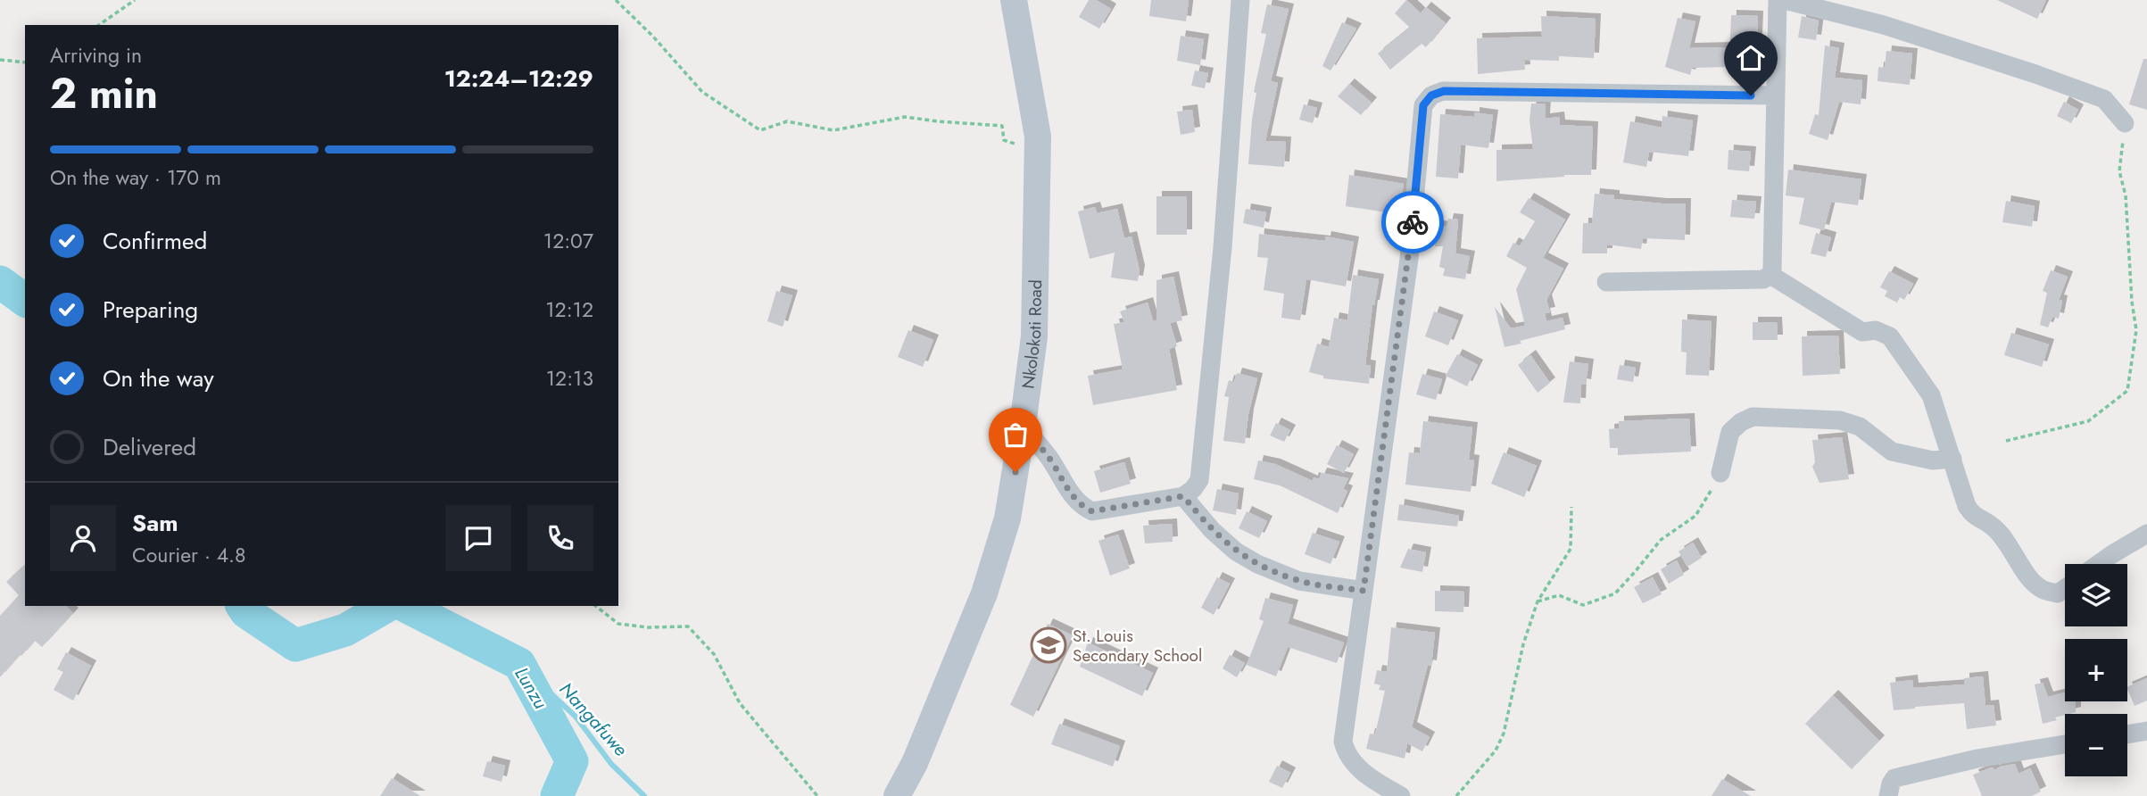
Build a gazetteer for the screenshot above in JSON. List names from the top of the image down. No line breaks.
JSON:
{"streets":{"main road":["Nkolokoti Road"]},"water":["Lunzu","Nangafuwe"],"places":{"school or university":["St. Louis Secondary School"]},"page":{"heading":["2 min","Arriving in","12:24–12:29"],"panel":["Sam","Courier · 4.8"],"bar":"On the way · 170 m","list":[["Confirmed","12:07"],["Preparing","12:12"],["On the way","12:13"],"Delivered"],"map_buttons":["+","−"]}}
